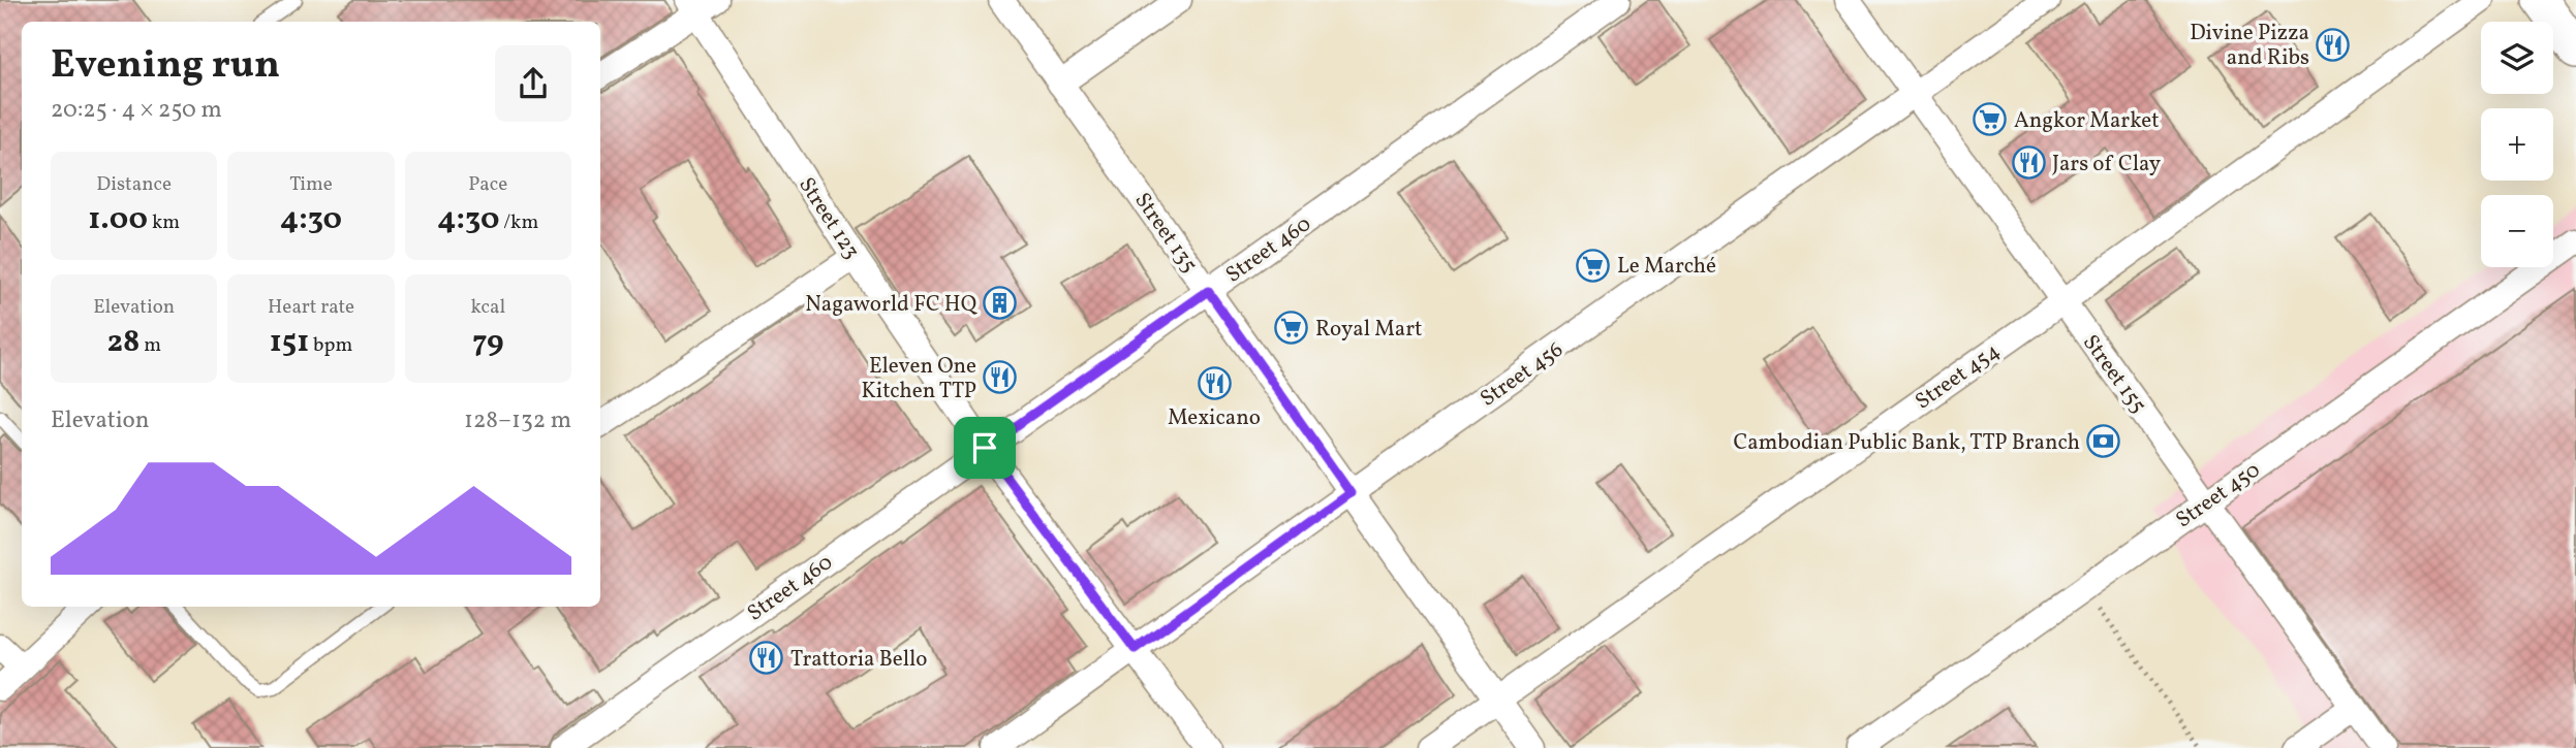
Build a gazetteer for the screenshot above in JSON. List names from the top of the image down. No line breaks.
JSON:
{"streets":{"street":["Street 123","Street 135","Street 460","Street 456","Street 155","Street 454","Street 450"]},"crossings":[["Street 123","Street 460"],["Street 123","Street 456"],["Street 135","Street 460"],["Street 135","Street 456"],["Street 135","Street 454"],["Street 456","Street 155"],["Street 155","Street 454"],["Street 155","Street 450"]],"places":{"restaurant":["Divine Pizza and Ribs","Jars of Clay","Eleven One Kitchen TTP","Mexicano","Trattoria Bello"],"supermarket":["Angkor Market","Le Marché","Royal Mart"],"building":["Nagaworld FC HQ"],"bank":["Cambodian Public Bank, TTP Branch"]},"page":{"map_buttons":["+","−"],"heading":["Evening run","20:25 · 4 × 250 m"],"stats":[["Distance","1.00 km"],["Time","4:30"],["Pace","4:30 /km"],["Elevation","28 m"],["Heart rate","151 bpm"],["kcal","79"]],"chart":["Elevation","128–132 m"]}}
